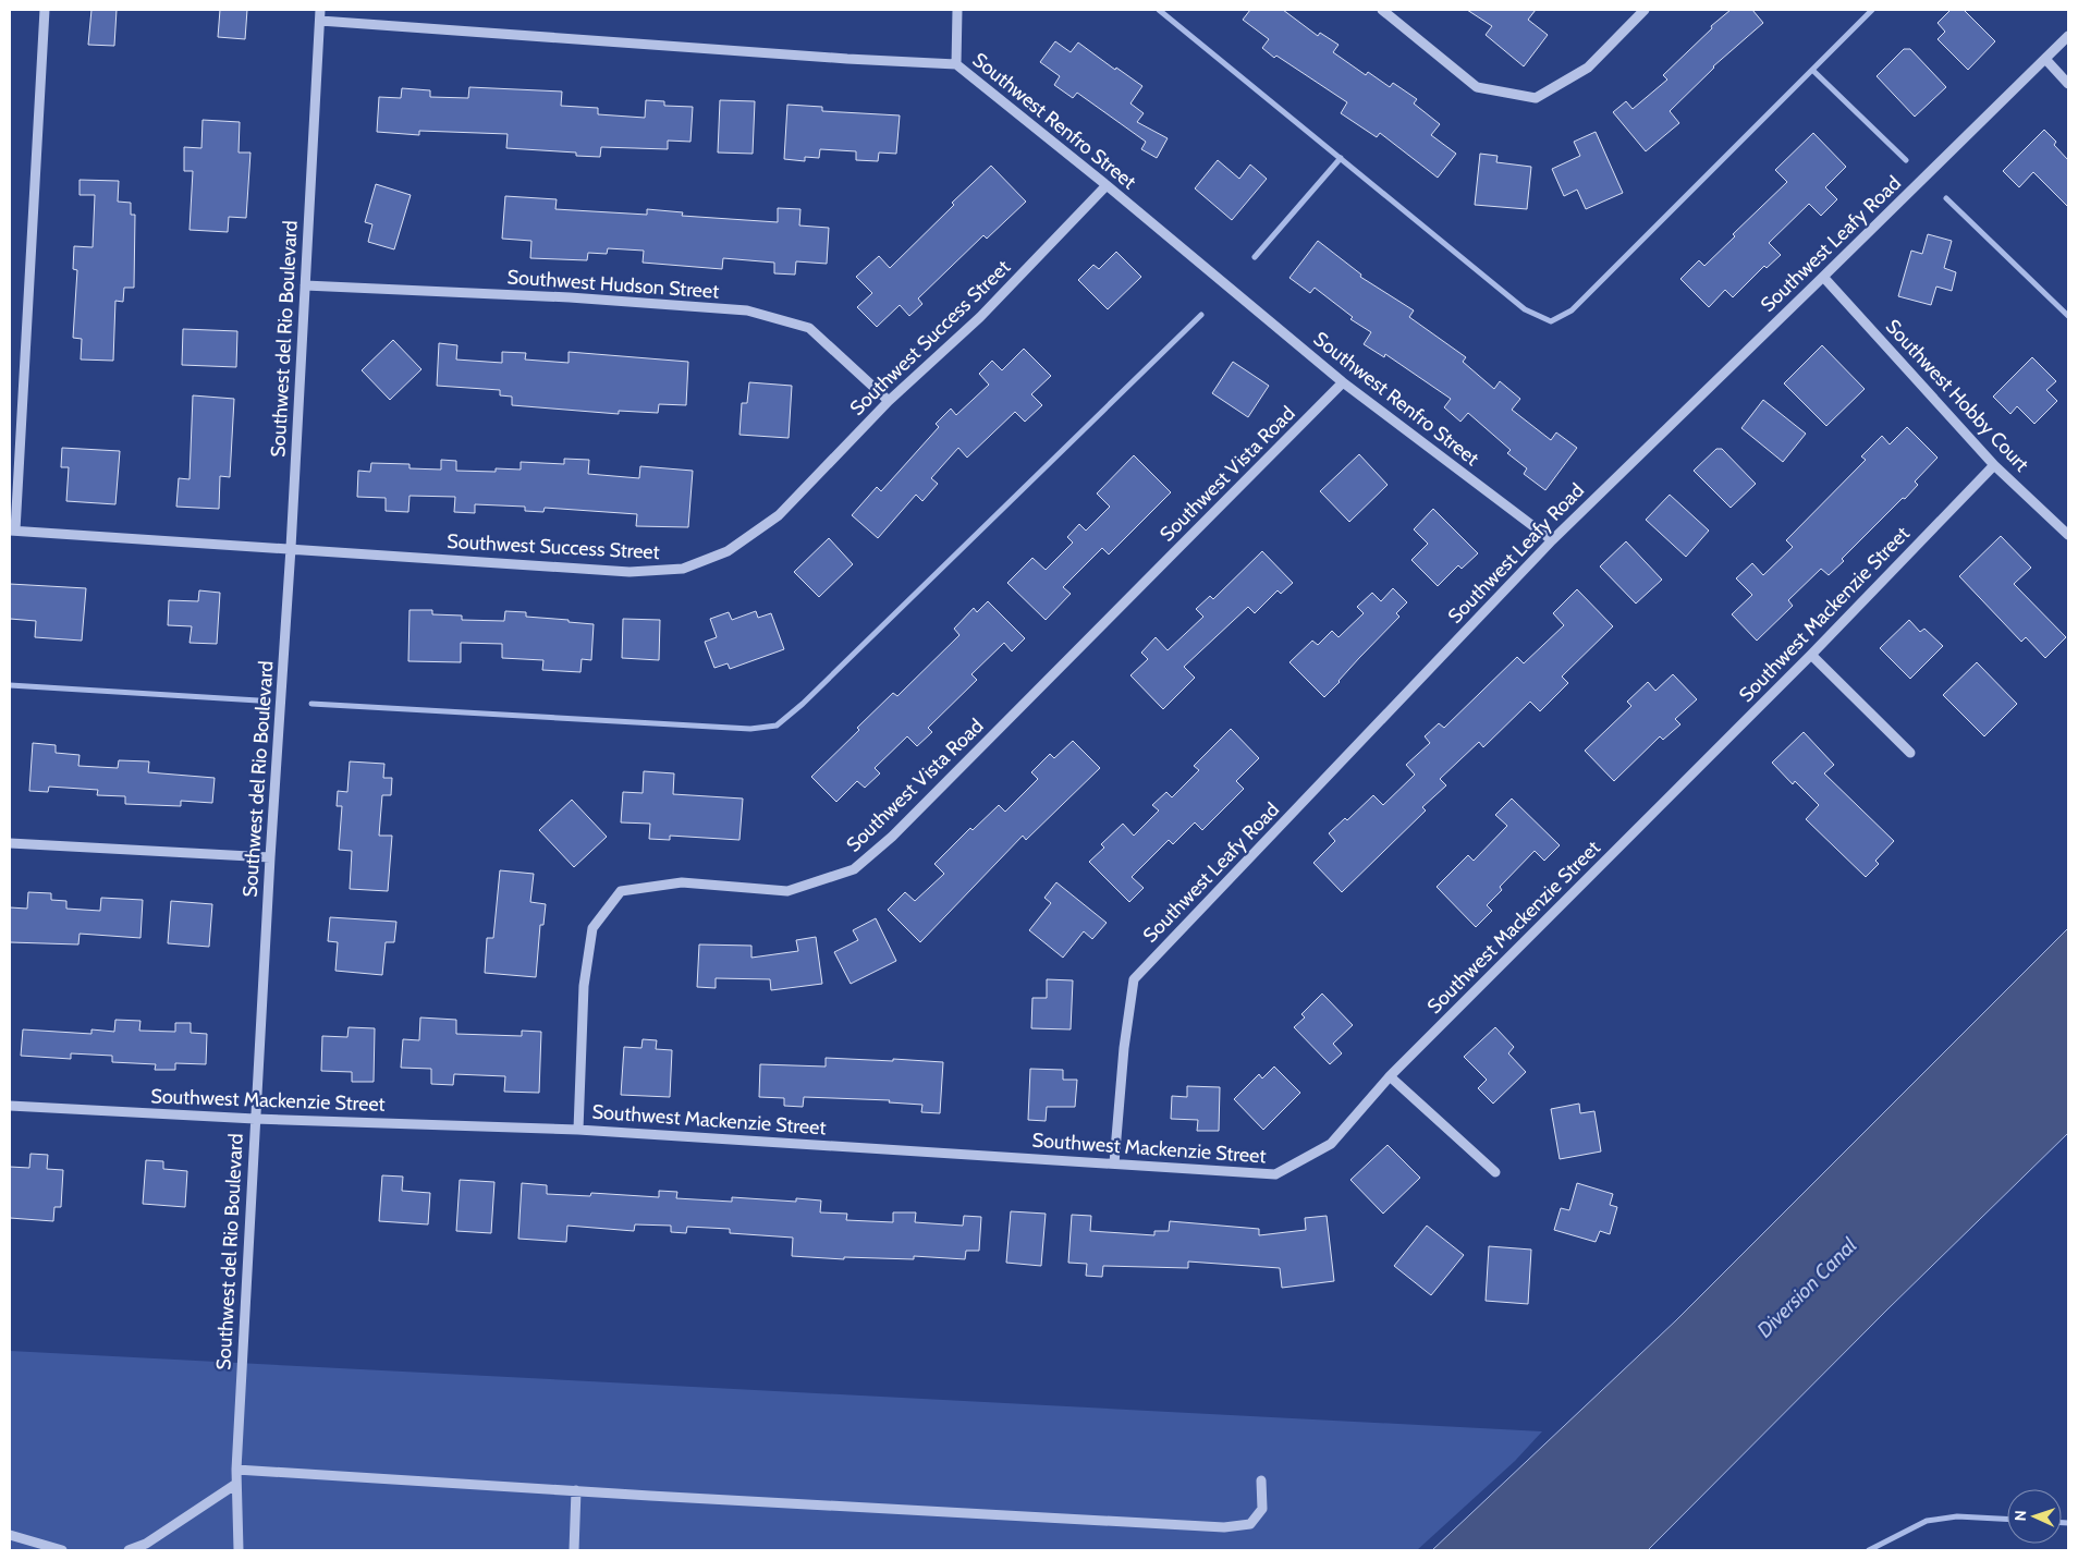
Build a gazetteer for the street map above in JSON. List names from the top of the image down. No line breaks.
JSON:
{"streets":{"street":["Southwest Renfro Street","Southwest Leafy Road","Southwest Hudson Street","Southwest Success Street","Southwest del Rio Boulevard","Southwest Hobby Court","Southwest Vista Road","Southwest Mackenzie Street"]},"crossings":[["Southwest Renfro Street","Southwest Leafy Road"],["Southwest Renfro Street","Southwest Success Street"],["Southwest Renfro Street","Southwest del Rio Boulevard"],["Southwest Renfro Street","Southwest Vista Road"],["Southwest Leafy Road","Southwest Hobby Court"],["Southwest Leafy Road","Southwest Mackenzie Street"],["Southwest Hudson Street","Southwest Success Street"],["Southwest Hudson Street","Southwest del Rio Boulevard"],["Southwest Success Street","Southwest del Rio Boulevard"],["Southwest del Rio Boulevard","Southwest Mackenzie Street"],["Southwest Hobby Court","Southwest Mackenzie Street"],["Southwest Vista Road","Southwest Mackenzie Street"]],"water":["Diversion Canal"],"north":"left"}
